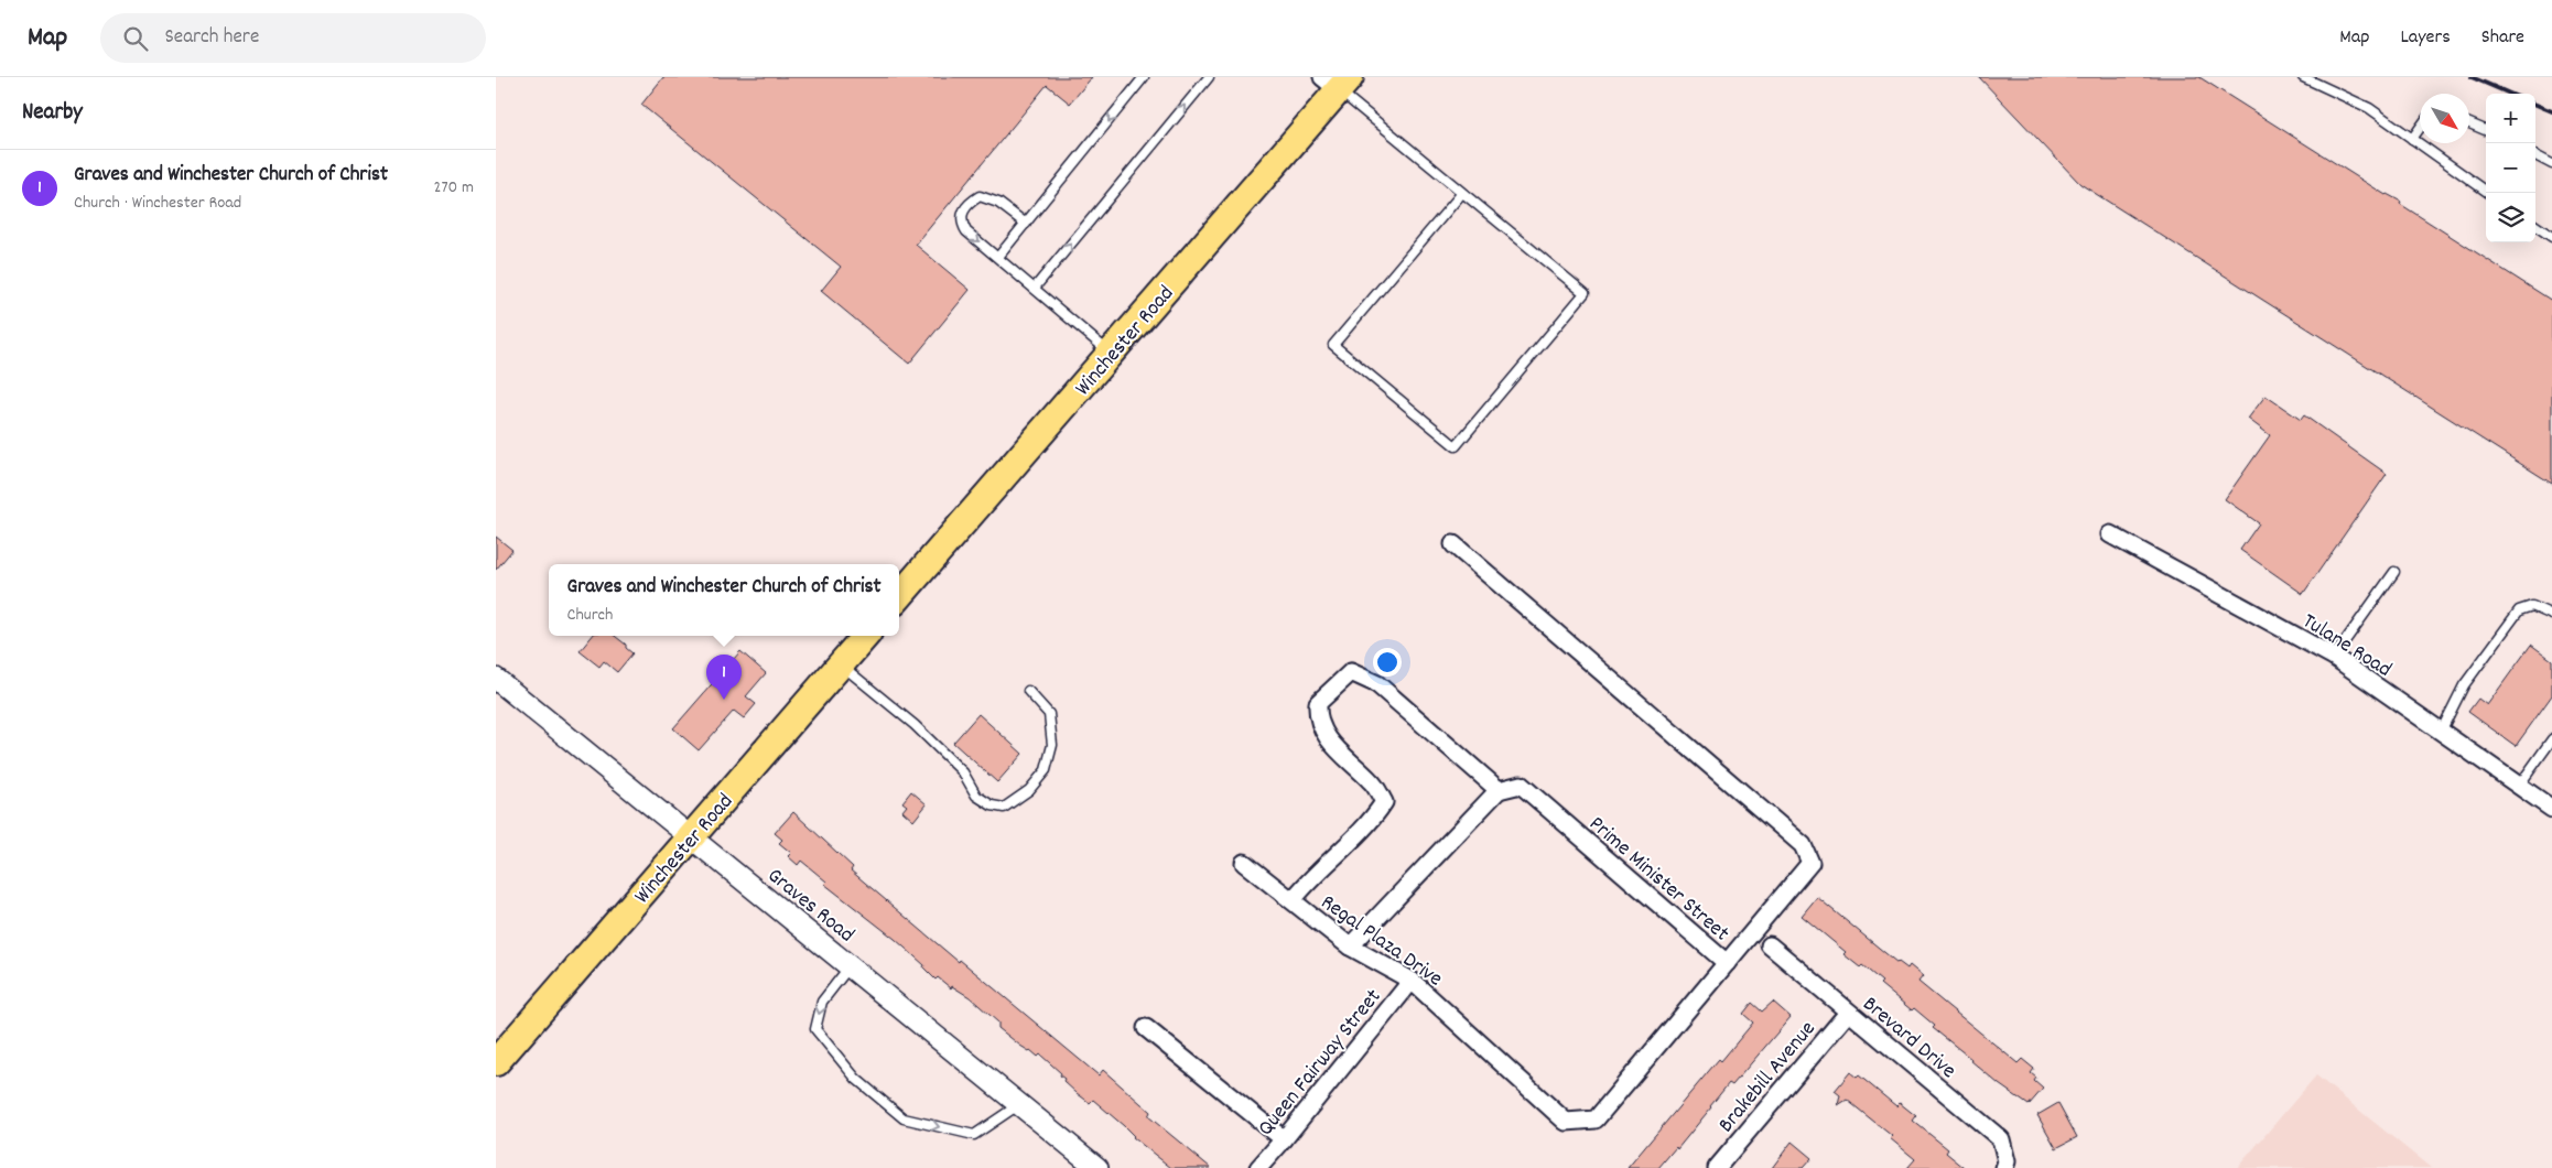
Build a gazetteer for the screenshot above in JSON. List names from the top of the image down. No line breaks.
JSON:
{"streets":{"main road":["Winchester Road"],"street":["Tulane Road","Prime Minister Street","Graves Road","Regal Plaza Drive","Brevard Drive","Queen Fairway Street","Brakebill Avenue"]},"crossings":[["Winchester Road","Graves Road"],["Prime Minister Street","Regal Plaza Drive"],["Regal Plaza Drive","Queen Fairway Street"],["Brevard Drive","Brakebill Avenue"]],"north":"bottom right","page":{"header":"Map","search":"Search here","nav":["Map","Layers","Share"],"heading":"Nearby","map_buttons":["+","−"],"list":[{"mark":"1","name":"Graves and Winchester Church of Christ","note":"Church · Winchester Road","value":"270 m"}],"popup":["Graves and Winchester Church of Christ","Church"],"pins":"1"}}
